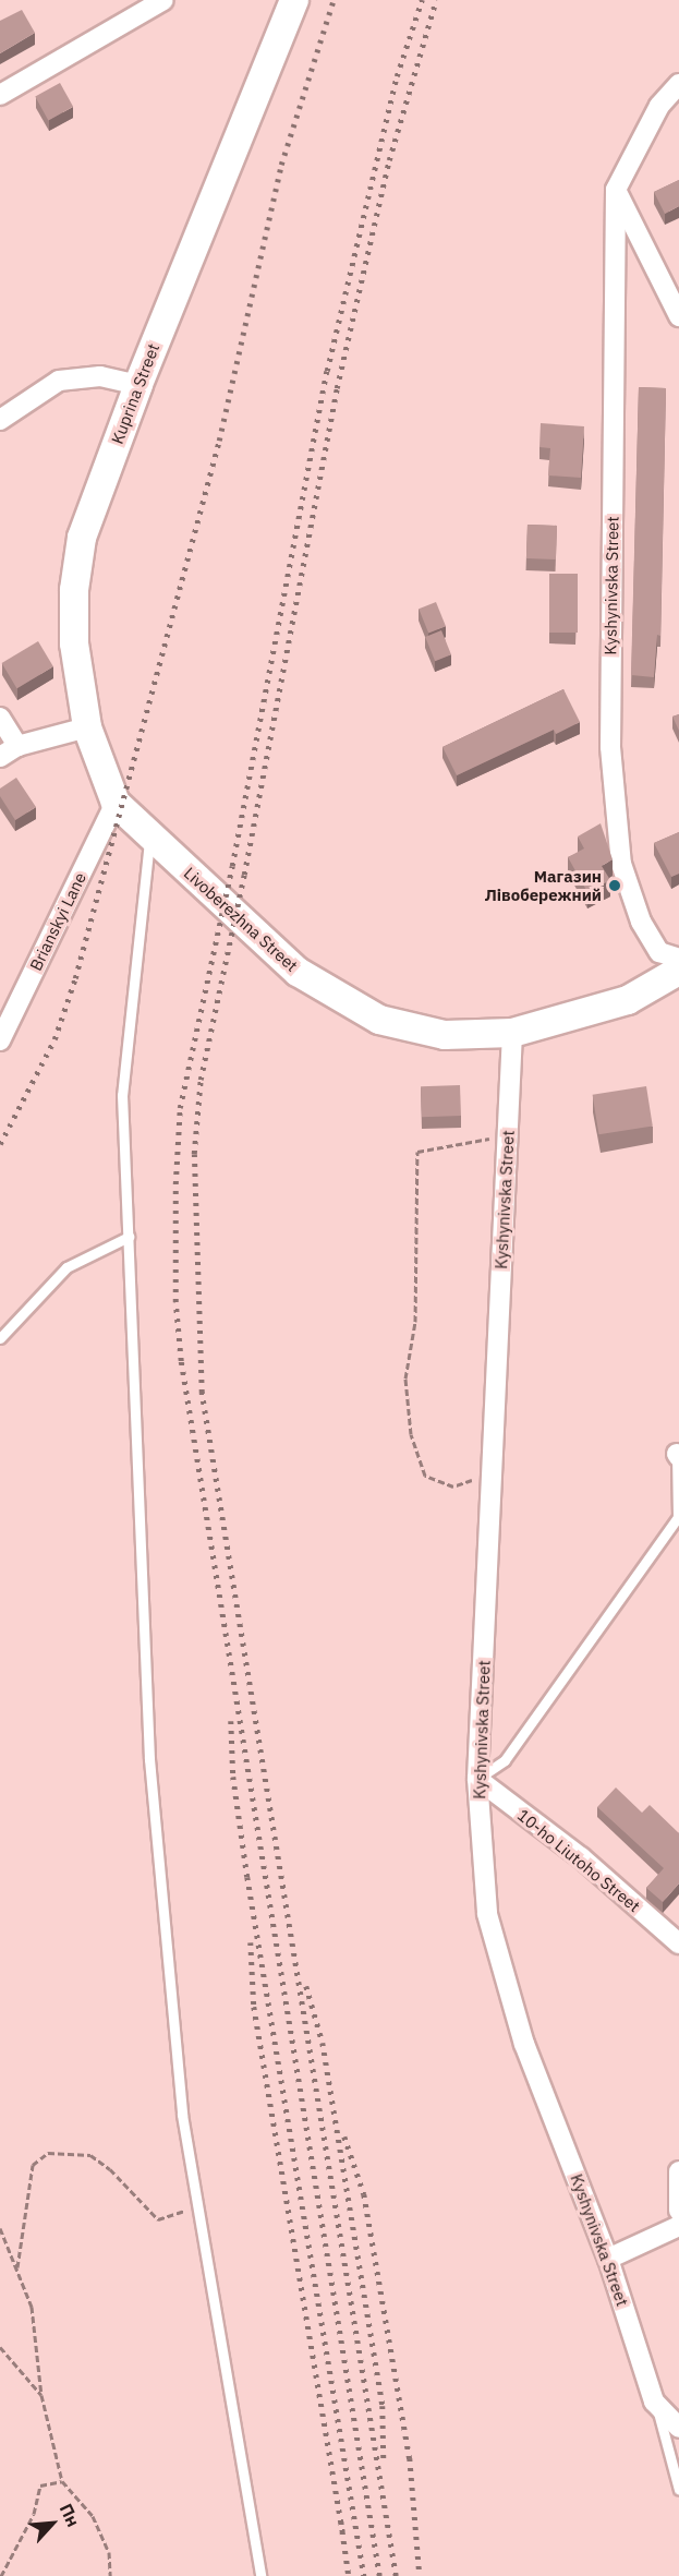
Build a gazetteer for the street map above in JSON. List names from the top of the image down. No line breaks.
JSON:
{"streets":{"main road":["Kuprina Street","Livoberezhna Street"],"street":["Kyshynivska Street","Brianskyi Lane","10-ho Liutoho Street"]},"crossings":[["Kuprina Street","Livoberezhna Street"],["Kuprina Street","Brianskyi Lane"],["Kyshynivska Street","Livoberezhna Street"],["Kyshynivska Street","10-ho Liutoho Street"],["Livoberezhna Street","Brianskyi Lane"]],"places":["Магазин Лівобережний"],"north":"top right"}
